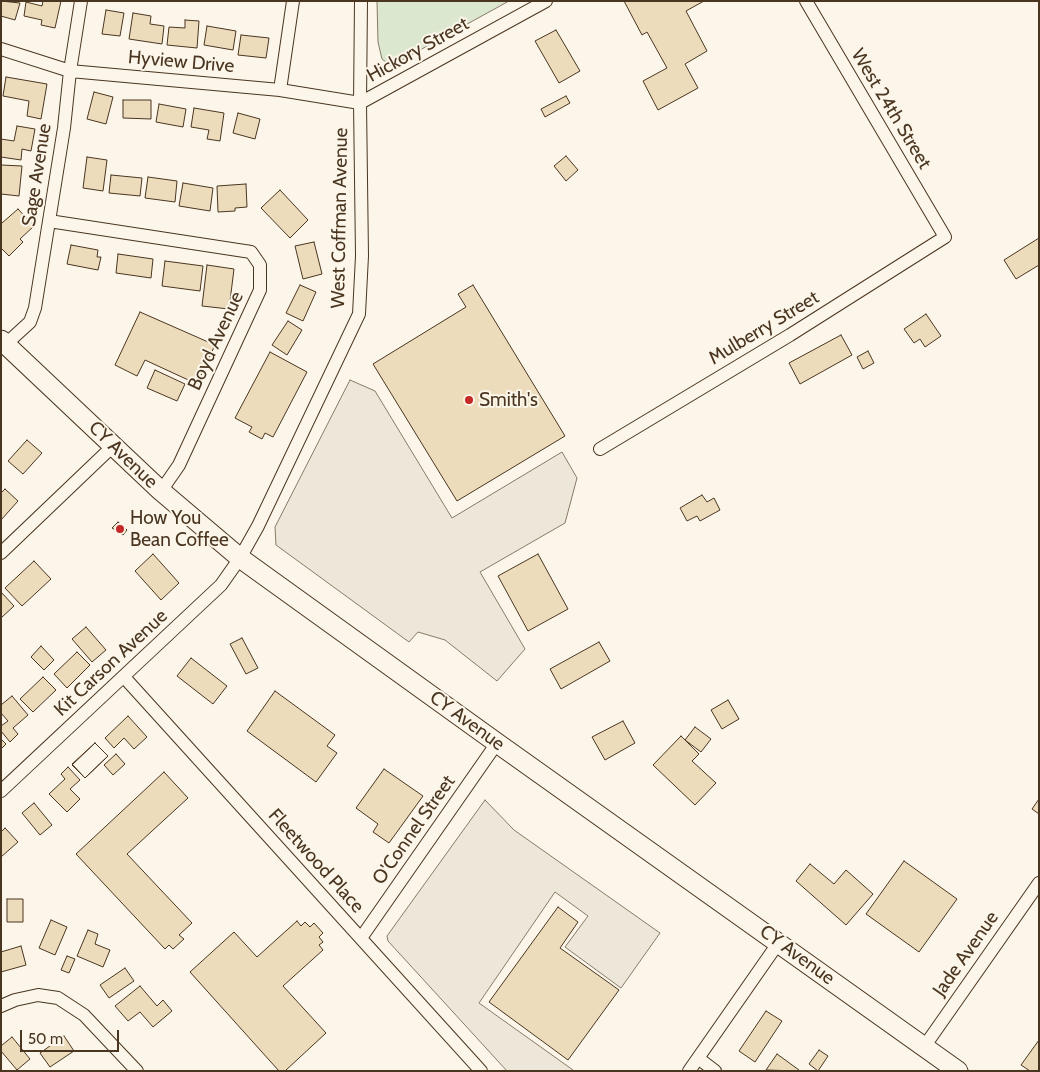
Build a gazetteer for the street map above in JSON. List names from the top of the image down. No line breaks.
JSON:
{"streets":{"main road":["CY Avenue"],"street":["Hickory Street","Hyview Drive","West 24th Street","Sage Avenue","West Coffman Avenue","Mulberry Street","Boyd Avenue","Kit Carson Avenue","O'Connel Street","Fleetwood Place","Jade Avenue"]},"crossings":[["Hickory Street","Hyview Drive"],["Hickory Street","West Coffman Avenue"],["Hyview Drive","Sage Avenue"],["Hyview Drive","West Coffman Avenue"],["West 24th Street","Mulberry Street"],["Sage Avenue","Boyd Avenue"],["Sage Avenue","CY Avenue"],["West Coffman Avenue","CY Avenue"],["West Coffman Avenue","Kit Carson Avenue"],["Boyd Avenue","CY Avenue"],["CY Avenue","Kit Carson Avenue"],["CY Avenue","O'Connel Street"],["CY Avenue","Jade Avenue"],["Kit Carson Avenue","Fleetwood Place"],["O'Connel Street","Fleetwood Place"]],"places":["Smith's","How You Bean Coffee"],"scale_bar":"50 m"}
